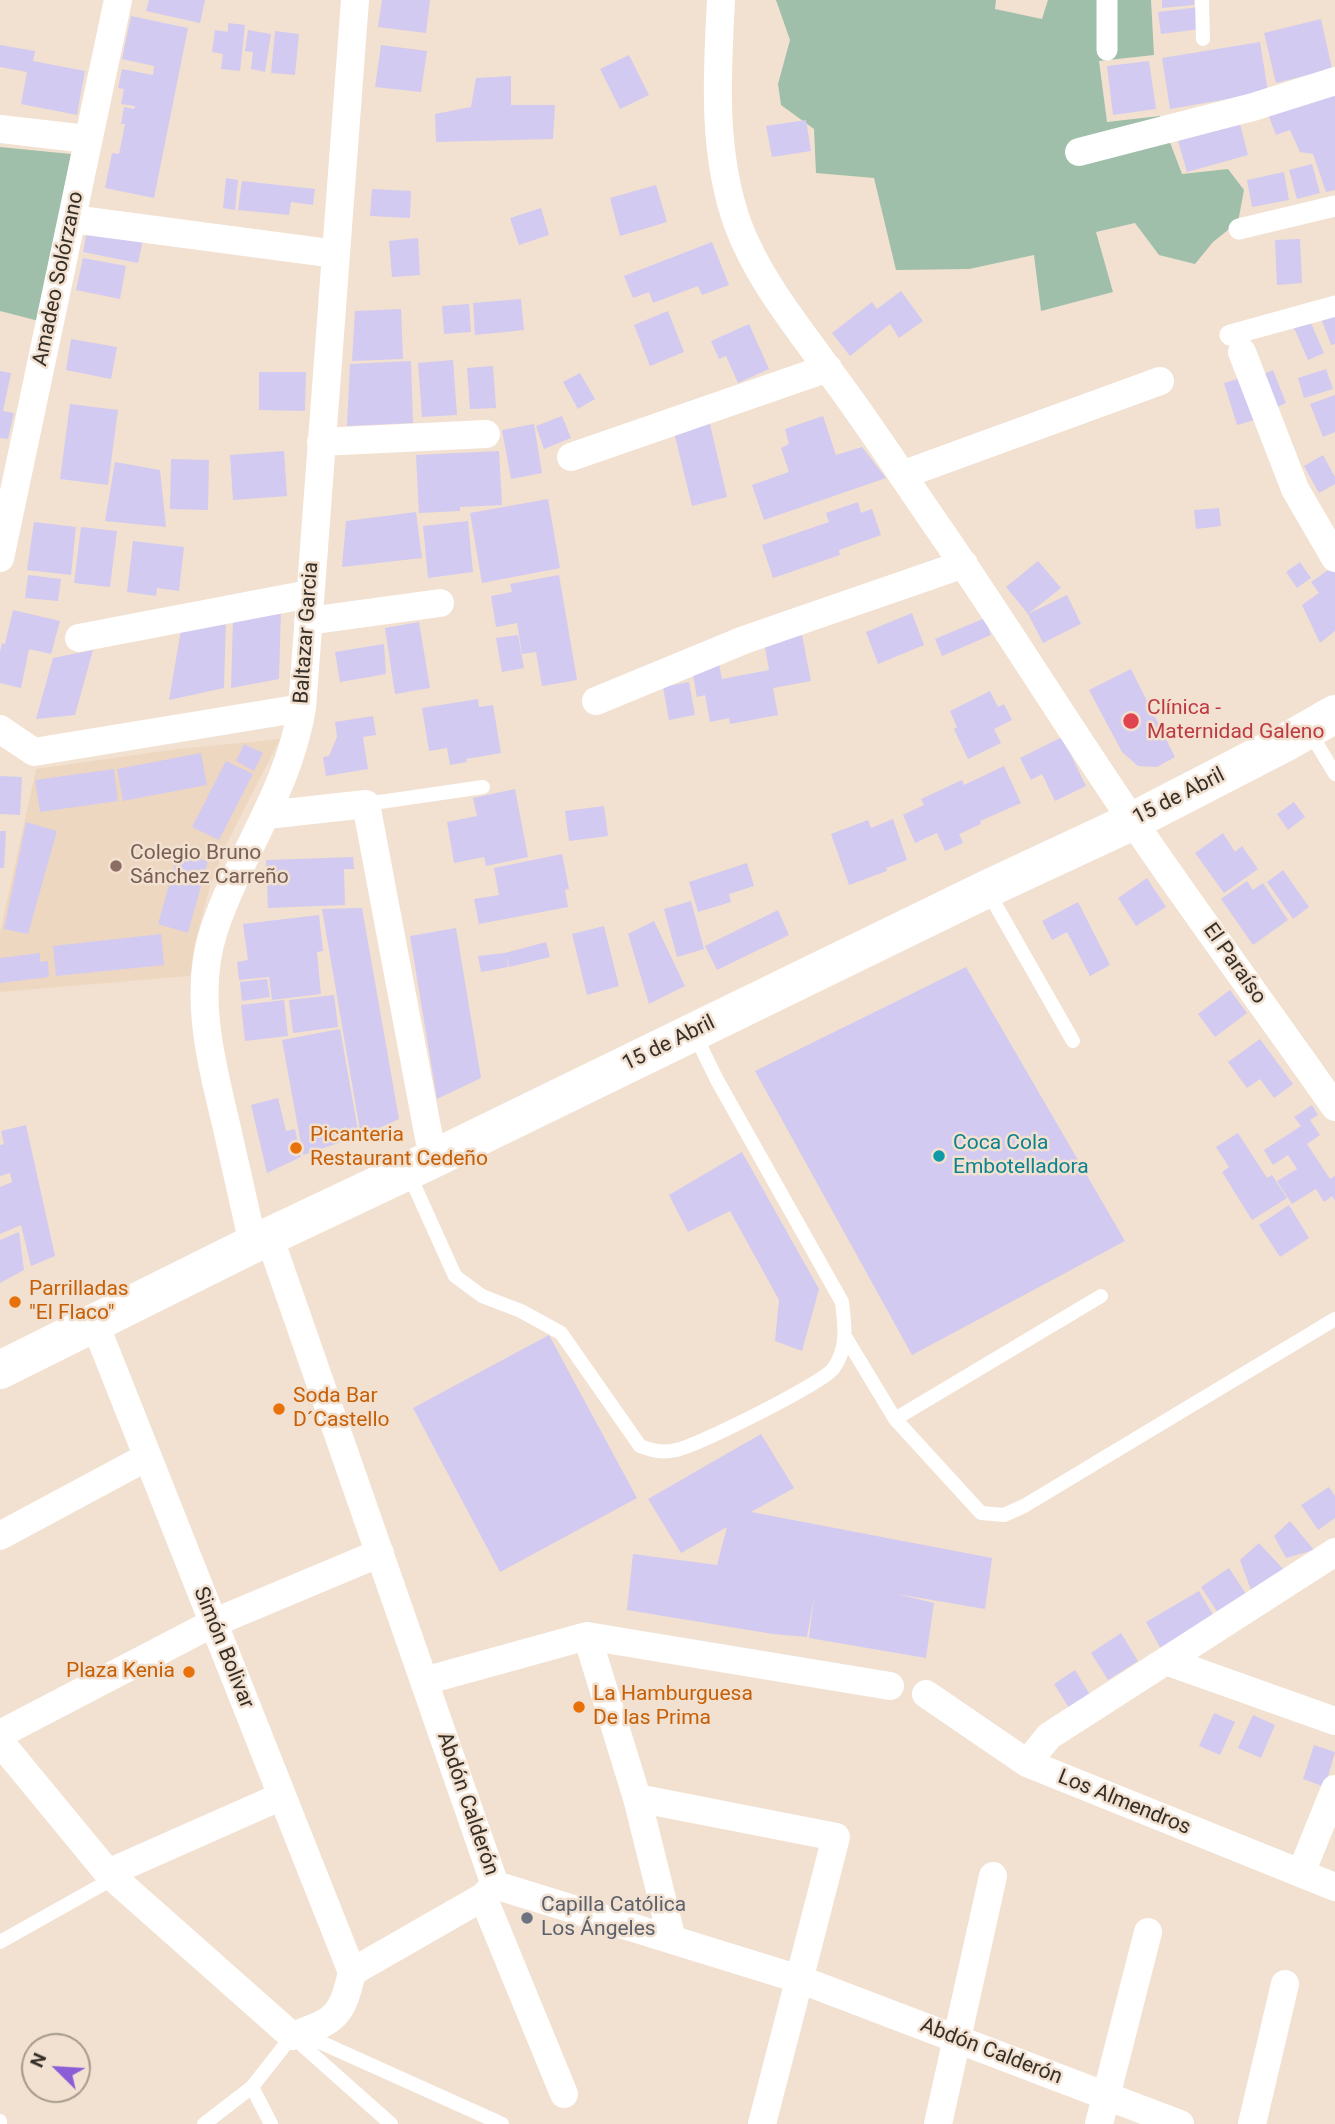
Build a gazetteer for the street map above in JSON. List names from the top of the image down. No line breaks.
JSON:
{"streets":{"main road":["15 de Abril"],"street":["Amadeo Solórzano","Baltazar Garcia","El Paraíso","Simón Bolivar","Los Almendros","Abdón Calderón"]},"crossings":[["Baltazar Garcia","15 de Abril"],["Baltazar Garcia","Abdón Calderón"],["15 de Abril","El Paraíso"],["15 de Abril","Simón Bolivar"],["15 de Abril","Abdón Calderón"]],"places":["Clínica - Maternidad Galeno","Colegio Bruno Sánchez Carreño","Picanteria Restaurant Cedeño","Coca Cola Embotelladora","Parrilladas \"El Flaco\"","Soda Bar D´Castello","Plaza Kenia","La Hamburguesa De las Prima","Capilla Católica Los Ángeles"],"north":"top left"}
